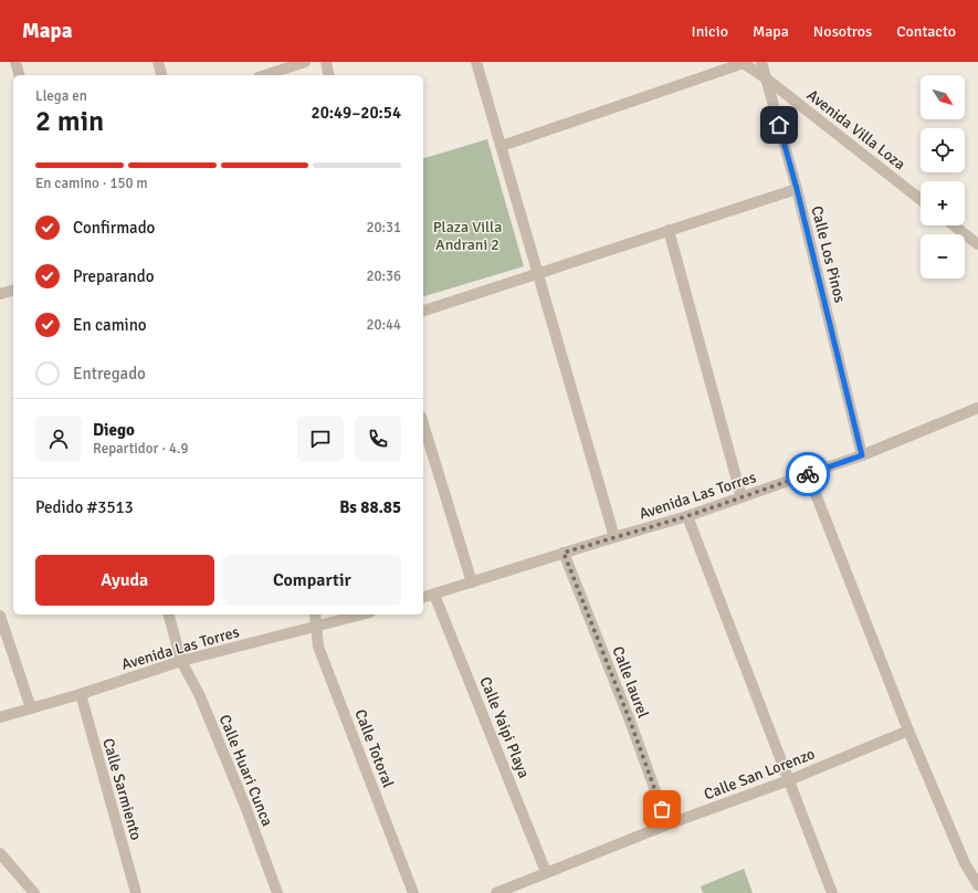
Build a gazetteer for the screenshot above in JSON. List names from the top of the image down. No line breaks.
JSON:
{"streets":{"street":["Avenida Villa Loza","Calle Los Pinos","Avenida Las Torres","Calle laurel","Calle Yaipi Playa","Calle Totoral","Calle Huari Cunca","Calle San Lorenzo","Calle Sarmiento"]},"crossings":[["Avenida Villa Loza","Calle Los Pinos"],["Calle Los Pinos","Avenida Las Torres"],["Avenida Las Torres","Calle laurel"],["Avenida Las Torres","Calle Yaipi Playa"],["Avenida Las Torres","Calle Totoral"],["Avenida Las Torres","Calle Huari Cunca"],["Avenida Las Torres","Calle Sarmiento"],["Calle laurel","Calle San Lorenzo"],["Calle Yaipi Playa","Calle San Lorenzo"]],"parks":["Plaza Villa Andrani 2"],"north":"bottom right","page":{"header":"Mapa","nav":["Inicio","Mapa","Nosotros","Contacto"],"map_buttons":["+","−"],"heading":["2 min","Llega en","20:49–20:54"],"panel":["Diego","Repartidor · 4.9","Pedido #3513","Bs 88.85"],"bar":"En camino · 150 m","list":[["Confirmado","20:31"],["Preparando","20:36"],["En camino","20:44"],"Entregado"],"buttons":["Ayuda","Compartir"]}}
